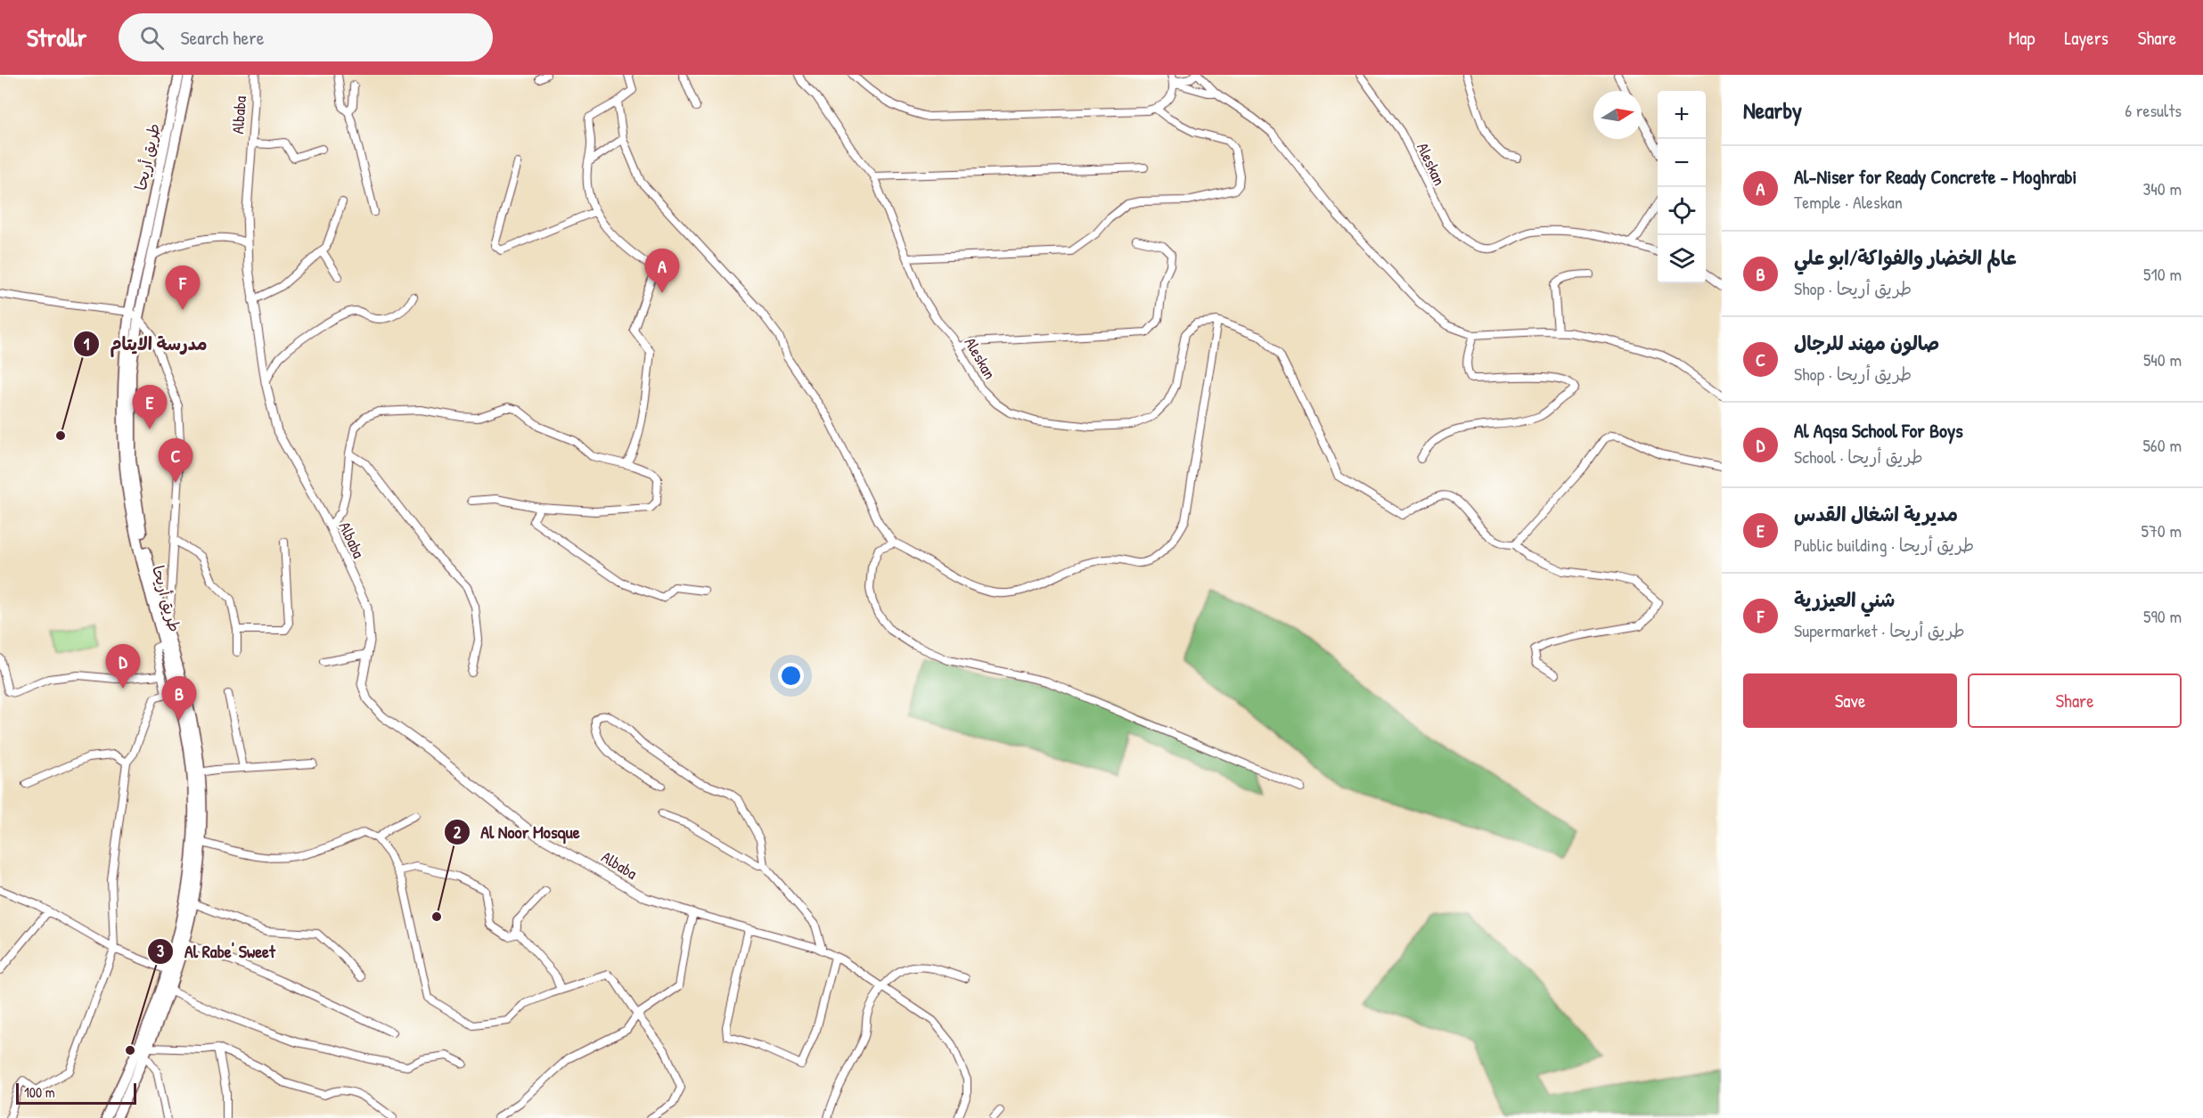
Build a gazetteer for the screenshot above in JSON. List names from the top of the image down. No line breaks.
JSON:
{"streets":{"main road":["طريق أريحا"],"street":["Albaba","Aleskan"]},"places":["مدرسة الايتام","Al Noor Mosque","Al Rabe' Sweet"],"scale_bar":"100 m","north":"right","page":{"header":"Strollr","search":"Search here","nav":["Map","Layers","Share"],"heading":["Nearby","6 results"],"map_buttons":["+","−"],"list":[{"mark":"A","name":"Al-Niser for Ready Concrete - Moghrabi","note":"Temple · Aleskan","value":"340 m"},{"mark":"B","name":"عالم الخضار والفواكة/ابو علي","note":"Shop · طريق أريحا","value":"510 m"},{"mark":"C","name":"صالون مهند للرجال","note":"Shop · طريق أريحا","value":"540 m"},{"mark":"D","name":"Al Aqsa School For Boys","note":"School · طريق أريحا","value":"560 m"},{"mark":"E","name":"مديرية اشغال القدس","note":"Public building · طريق أريحا","value":"570 m"},{"mark":"F","name":"شني العيزرية","note":"Supermarket · طريق أريحا","value":"590 m"}],"pins":["A","F","E","C","D","B"],"buttons":["Save","Share"],"scale":"100 m"}}
